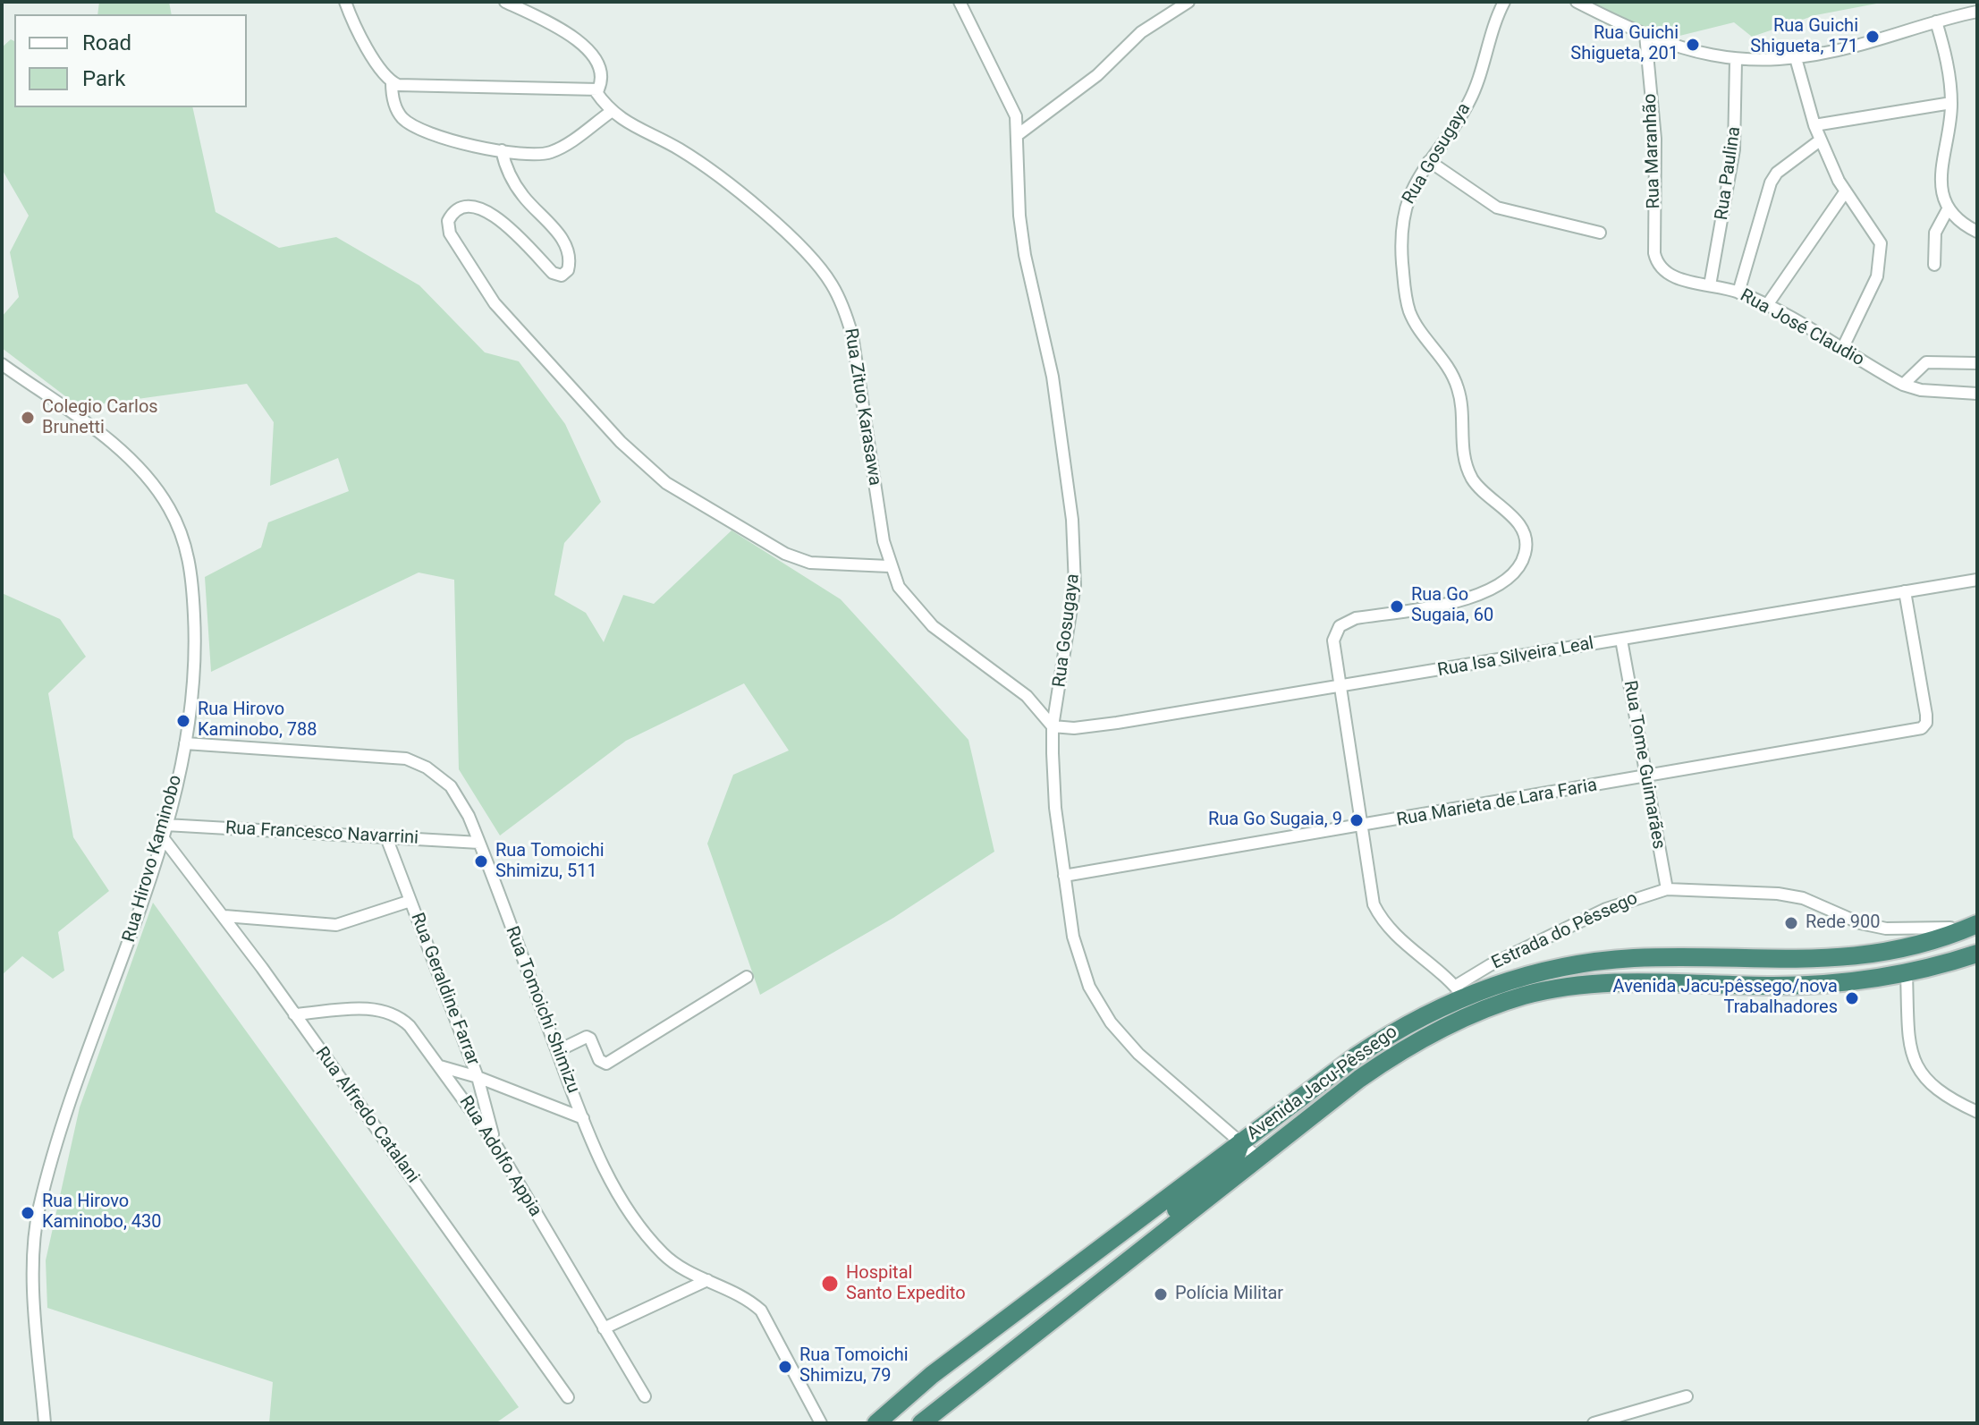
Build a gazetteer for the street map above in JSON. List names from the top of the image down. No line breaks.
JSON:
{"streets":{"highway":["Avenida Jacu-Pêssego"],"street":["Rua Maranhão","Rua Gosugaya","Rua Paulina","Rua José Claudio","Rua Zituo Karasawa","Rua Isa Silveira Leal","Rua Tome Guimarães","Rua Marieta de Lara Faria","Rua Francesco Navarrini","Rua Hirovo Kaminobo","Estrada do Pêssego","Rua Geraldine Farrar","Rua Tomoichi Shimizu","Rua Alfredo Catalani","Rua Adolfo Appia"]},"crossings":[["Rua Maranhão","Rua José Claudio"],["Rua Gosugaya","Rua Zituo Karasawa"],["Rua Gosugaya","Rua Isa Silveira Leal"],["Rua Gosugaya","Rua Marieta de Lara Faria"],["Rua Gosugaya","Estrada do Pêssego"],["Rua Gosugaya","Avenida Jacu-Pêssego"],["Rua Paulina","Rua José Claudio"],["Rua Zituo Karasawa","Rua Isa Silveira Leal"],["Rua Isa Silveira Leal","Rua Tome Guimarães"],["Rua Isa Silveira Leal","Rua Marieta de Lara Faria"],["Rua Tome Guimarães","Rua Marieta de Lara Faria"],["Rua Tome Guimarães","Estrada do Pêssego"],["Rua Francesco Navarrini","Rua Hirovo Kaminobo"],["Rua Francesco Navarrini","Rua Geraldine Farrar"],["Rua Francesco Navarrini","Rua Tomoichi Shimizu"],["Rua Francesco Navarrini","Rua Alfredo Catalani"],["Rua Hirovo Kaminobo","Rua Tomoichi Shimizu"],["Rua Hirovo Kaminobo","Rua Alfredo Catalani"],["Estrada do Pêssego","Avenida Jacu-Pêssego"],["Rua Geraldine Farrar","Rua Adolfo Appia"],["Rua Alfredo Catalani","Rua Adolfo Appia"]],"places":["Rua Guichi Shigueta, 171","Rua Guichi Shigueta, 201","Colegio Carlos Brunetti","Rua Go Sugaia, 60","Rua Hirovo Kaminobo, 788","Rua Go Sugaia, 9","Rua Tomoichi Shimizu, 511","Rede 900","Avenida Jacu-pêssego/nova Trabalhadores","Rua Hirovo Kaminobo, 430","Hospital Santo Expedito","Polícia Militar","Rua Tomoichi Shimizu, 79"],"legend":["Road","Park"]}
